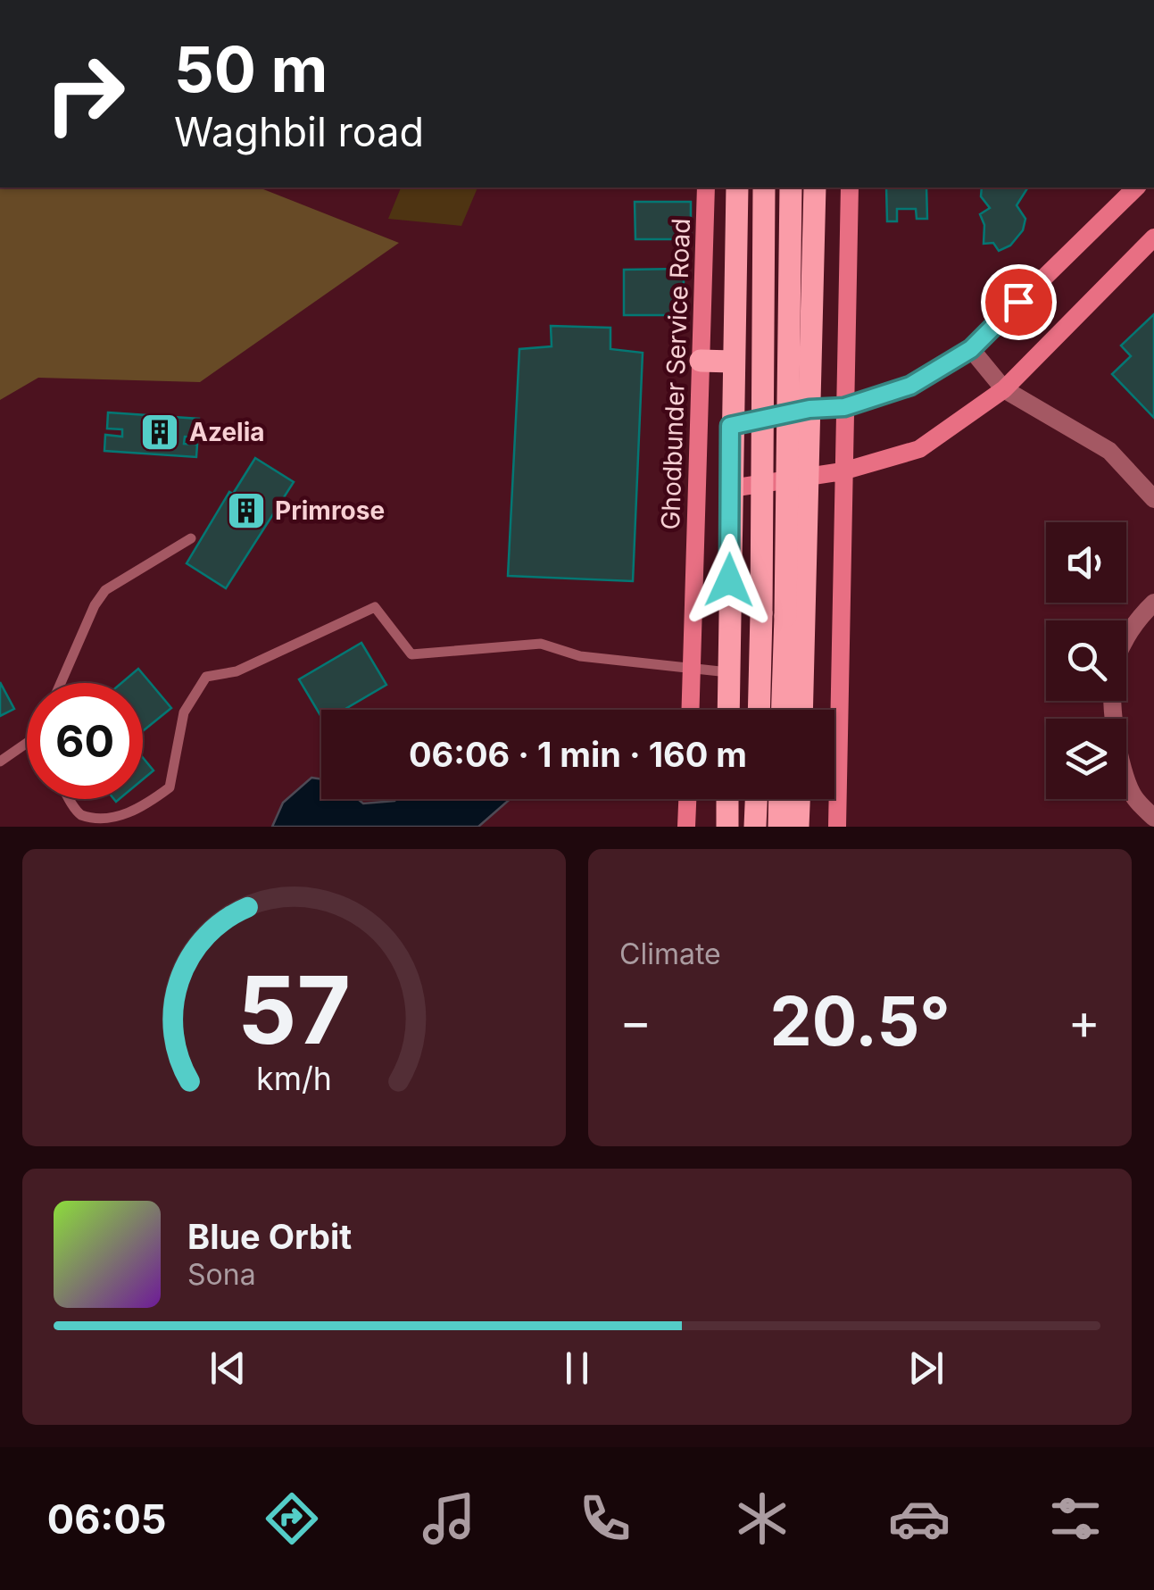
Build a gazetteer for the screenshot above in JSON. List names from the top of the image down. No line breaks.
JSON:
{"streets":{"street":["Ghodbunder Service Road"]},"places":{"building":["Azelia","Primrose"]},"page":{"turn":["50 m","Waghbil road"],"limit":"60","trip":"06:06 · 1 min · 160 m","tile":"Climate","heat":["−","20.5°","+"],"song":["Blue Orbit","Sona"],"tabs":"06:05","gauge":["57","km/h"]}}
